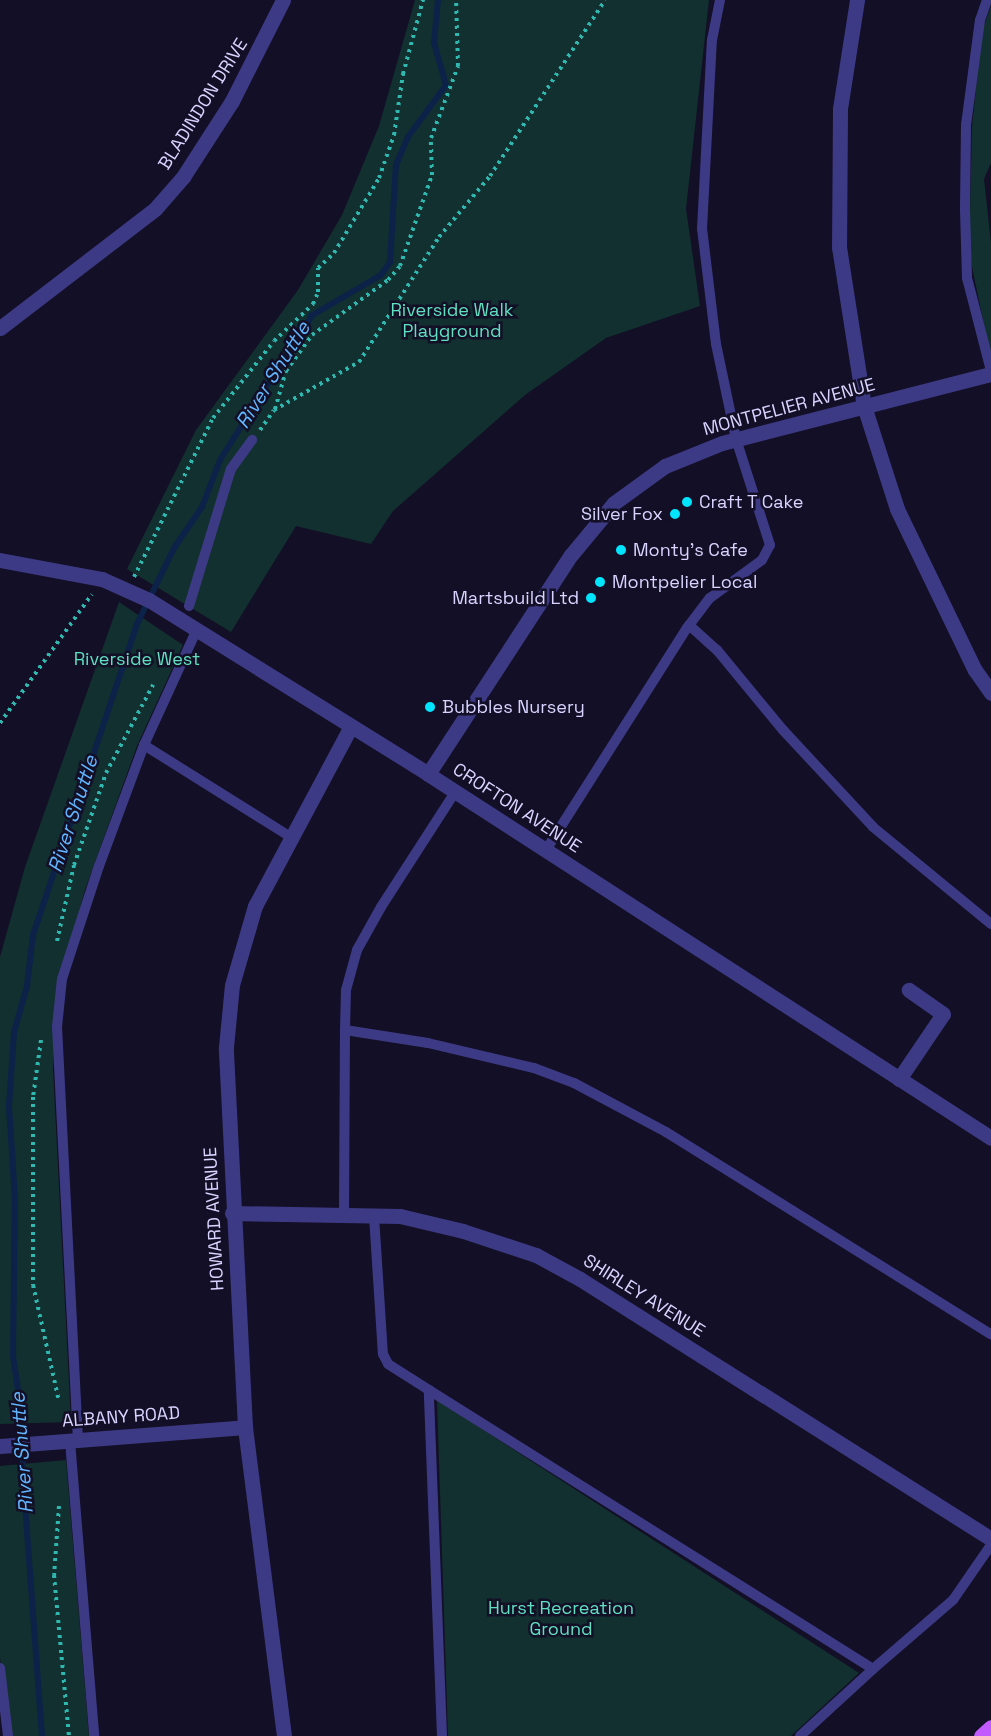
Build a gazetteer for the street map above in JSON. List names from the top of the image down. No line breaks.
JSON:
{"streets":{"street":["BLADINDON DRIVE","MONTPELIER AVENUE","CROFTON AVENUE","HOWARD AVENUE","SHIRLEY AVENUE","ALBANY ROAD"]},"crossings":[["MONTPELIER AVENUE","CROFTON AVENUE"],["CROFTON AVENUE","HOWARD AVENUE"],["HOWARD AVENUE","SHIRLEY AVENUE"],["HOWARD AVENUE","ALBANY ROAD"]],"water":["River Shuttle"],"parks":["Riverside Walk Playground","Riverside West","Hurst Recreation Ground"],"places":["Craft T Cake","Silver Fox","Monty's Cafe","Montpelier Local","Martsbuild Ltd","Bubbles Nursery"]}
